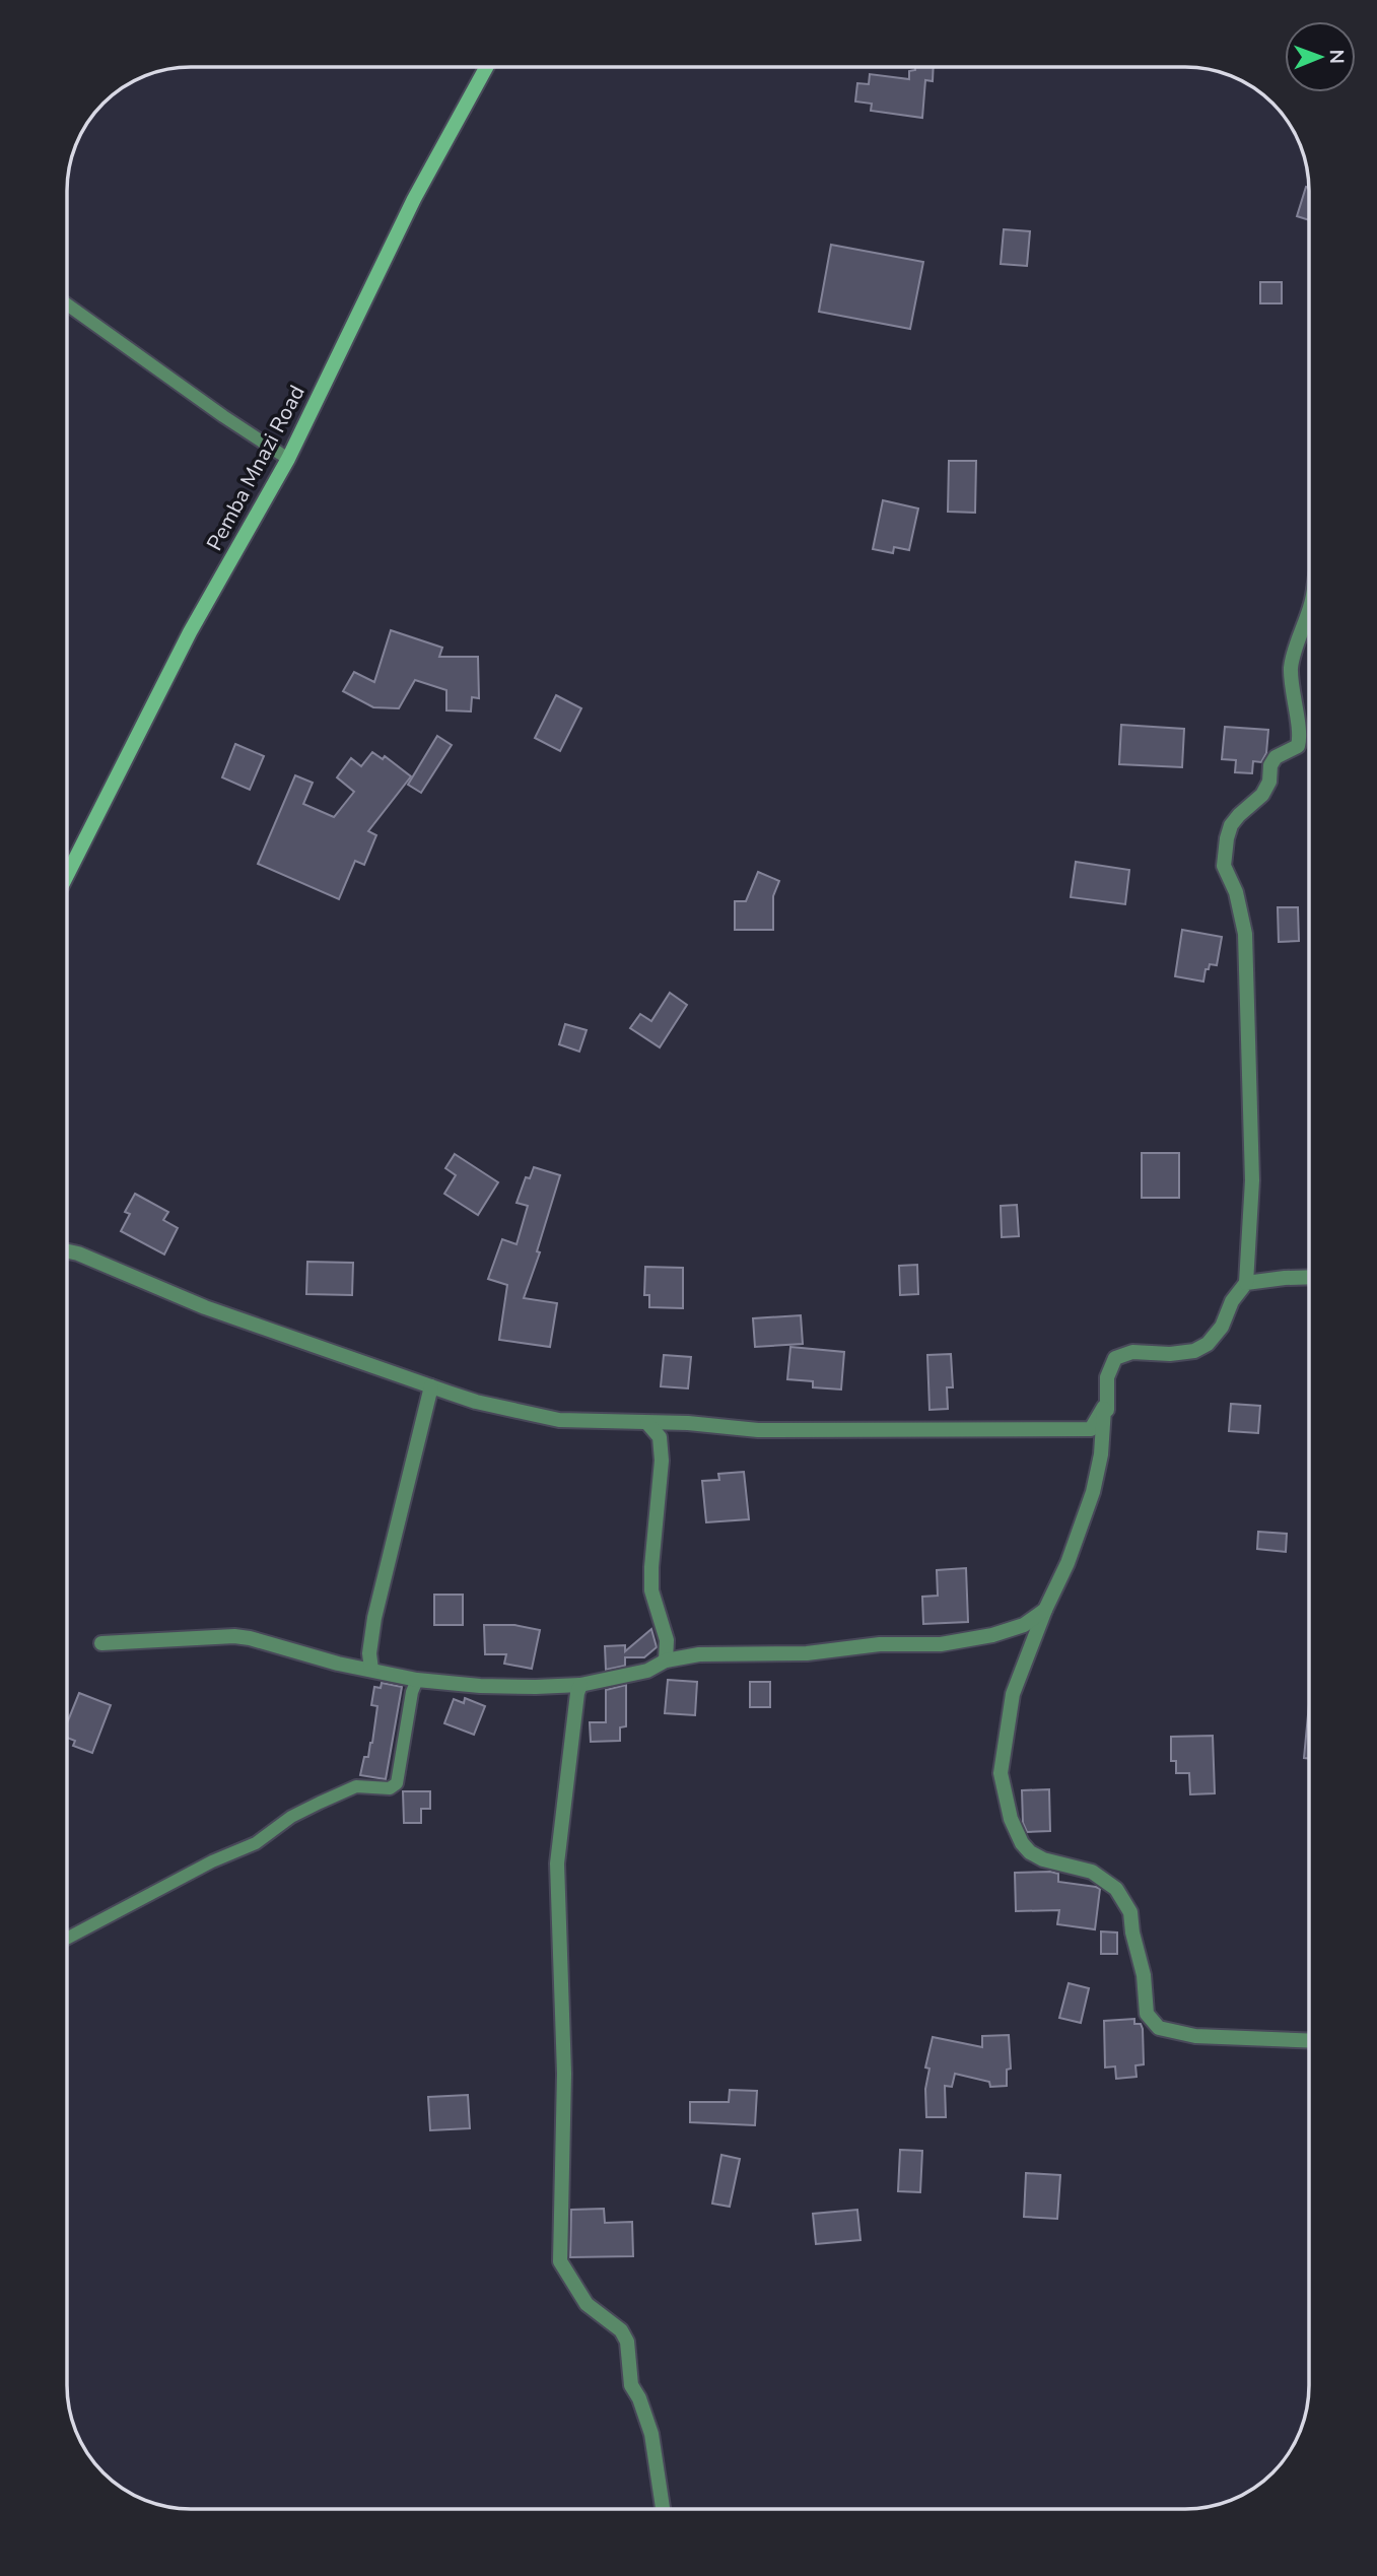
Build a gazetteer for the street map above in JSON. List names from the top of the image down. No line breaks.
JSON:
{"streets":{"main road":["Pemba Mnazi Road"]},"north":"right"}
